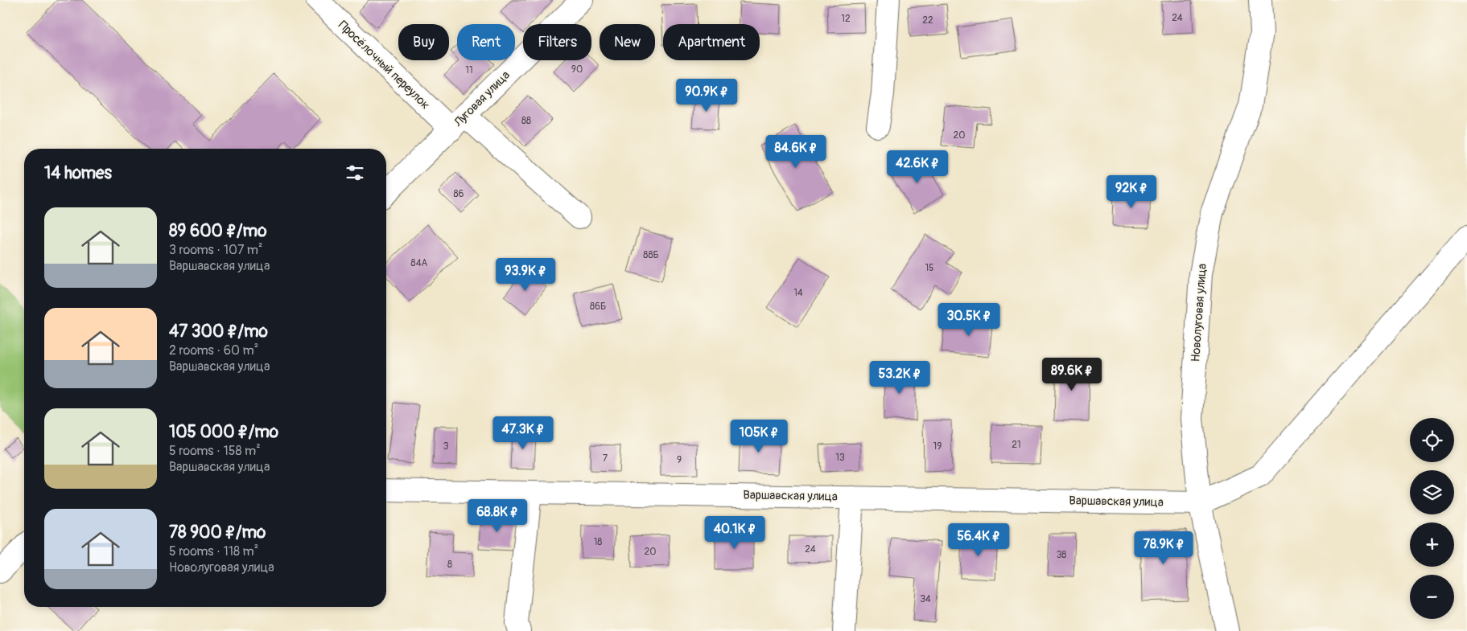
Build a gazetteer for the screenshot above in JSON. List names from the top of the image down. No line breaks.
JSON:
{"streets":{"street":["Просёлочный переулок","Луговая улица","Новолуговая улица","Варшавская улица"]},"crossings":[["Просёлочный переулок","Луговая улица"],["Новолуговая улица","Варшавская улица"]],"house_numbers":["24","12","22","90","11","88","20","86","88Б","84А","15","14","86Б","21","3","19","13","7","9","18","24","20","38","8","34"],"page":{"chip":["Buy","Rent","Filters","New","Apartment"],"price":["90.9K ₽","84.6K ₽","42.6K ₽","92K ₽","93.9K ₽","30.5K ₽","89.6K ₽","53.2K ₽","47.3K ₽","105K ₽","68.8K ₽","40.1K ₽","56.4K ₽","78.9K ₽"],"heading":"14 homes","list":[{"name":"89 600 ₽/mo","note":"3 rooms · 107 m² · Варшавская улица"},{"name":"47 300 ₽/mo","note":"2 rooms · 60 m² · Варшавская улица"},{"name":"105 000 ₽/mo","note":"5 rooms · 158 m² · Варшавская улица"},{"name":"78 900 ₽/mo","note":"5 rooms · 118 m² · Новолуговая улица"}],"map_buttons":["+","−"]}}
